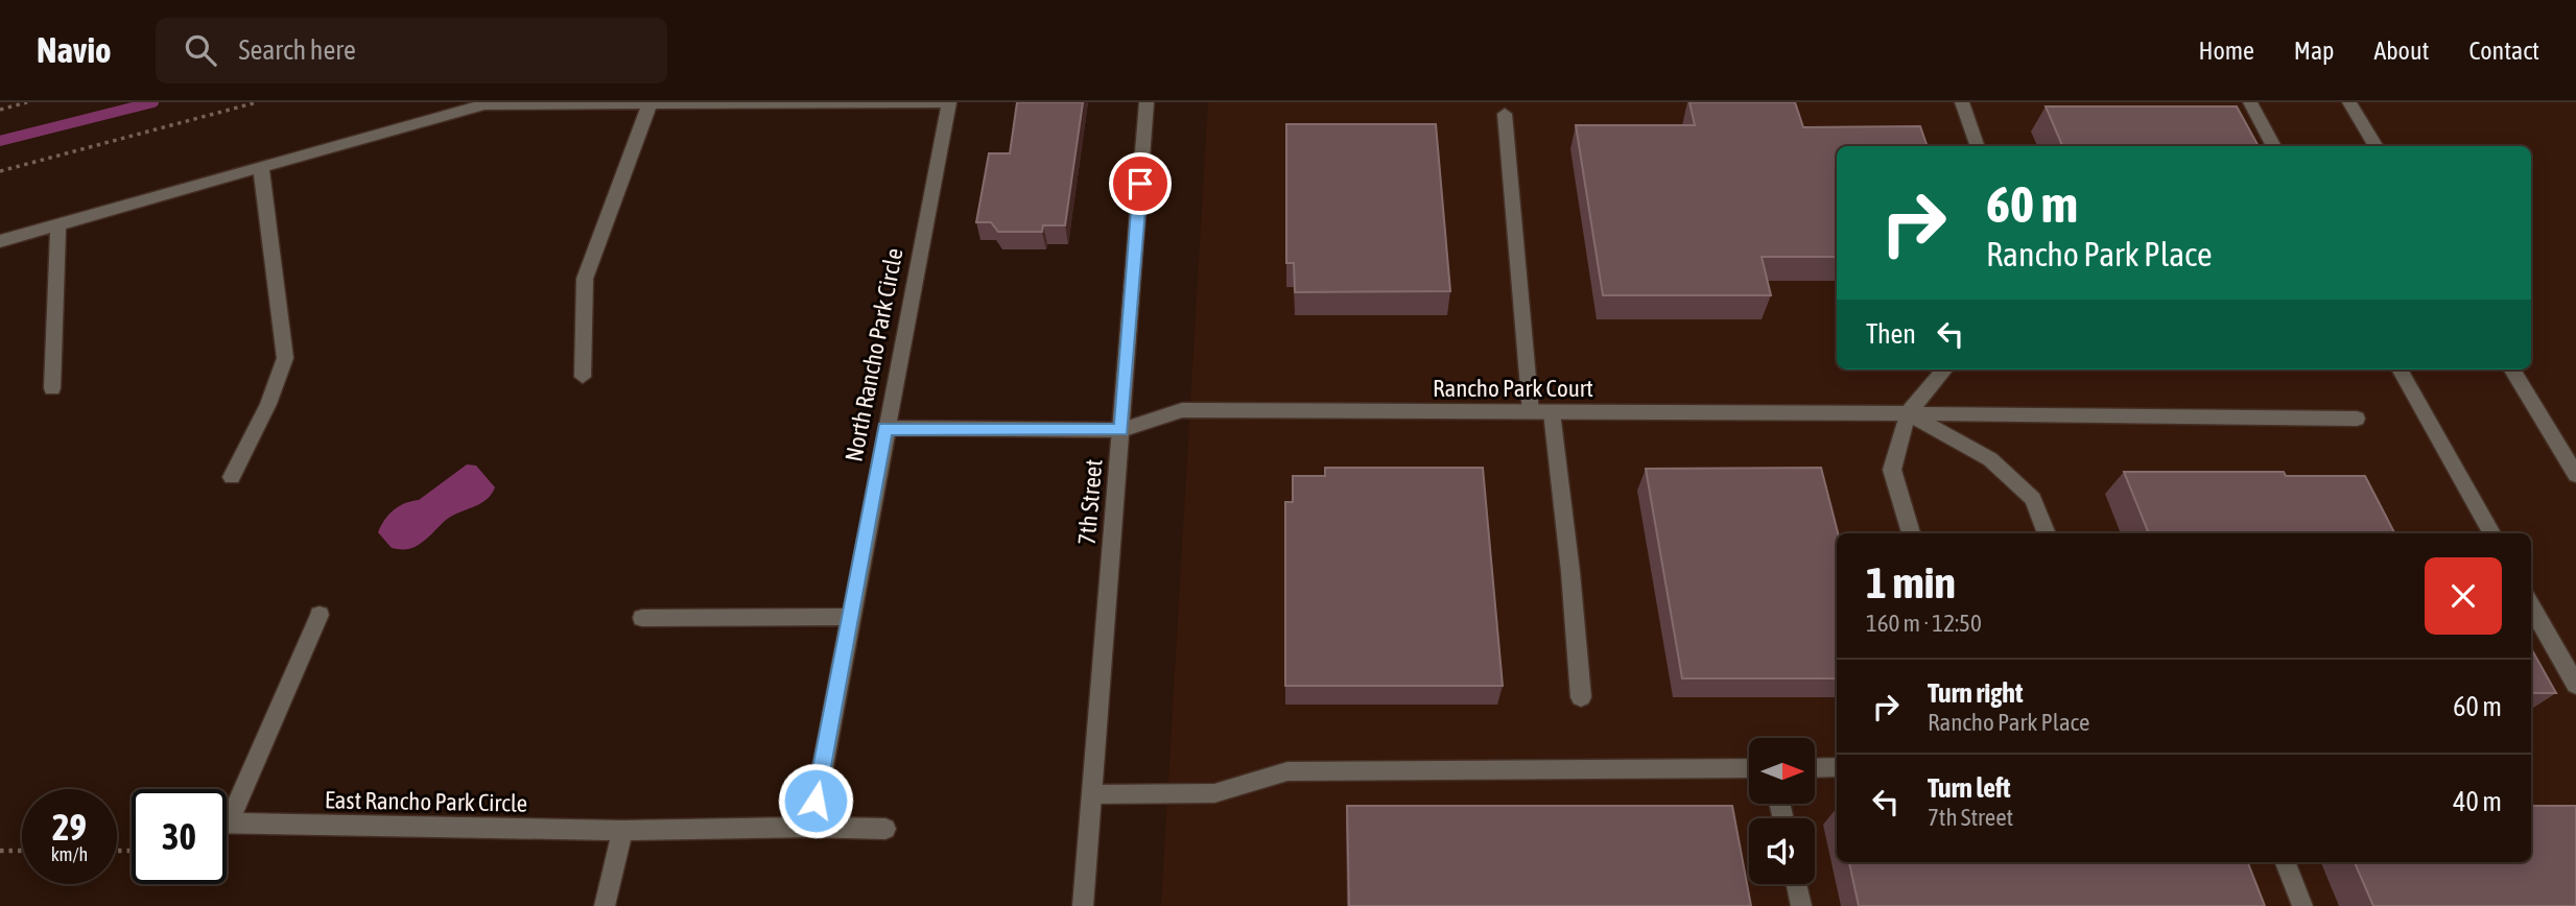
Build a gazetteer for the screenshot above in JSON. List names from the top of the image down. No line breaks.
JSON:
{"streets":{"street":["North Rancho Park Circle","Rancho Park Court","7th Street","East Rancho Park Circle"]},"crossings":[["North Rancho Park Circle","Rancho Park Court"],["North Rancho Park Circle","East Rancho Park Circle"],["Rancho Park Court","7th Street"]],"north":"right","page":{"header":"Navio","search":"Search here","nav":["Home","Map","About","Contact"],"turn":["60 m","Rancho Park Place"],"then":"Then","heading":["1 min","160 m · 12:50"],"list":[{"name":"Turn right","note":"Rancho Park Place","value":"60 m"},{"name":"Turn left","note":"7th Street","value":"40 m"}],"speed":"29 km/h","limit":"30"}}
